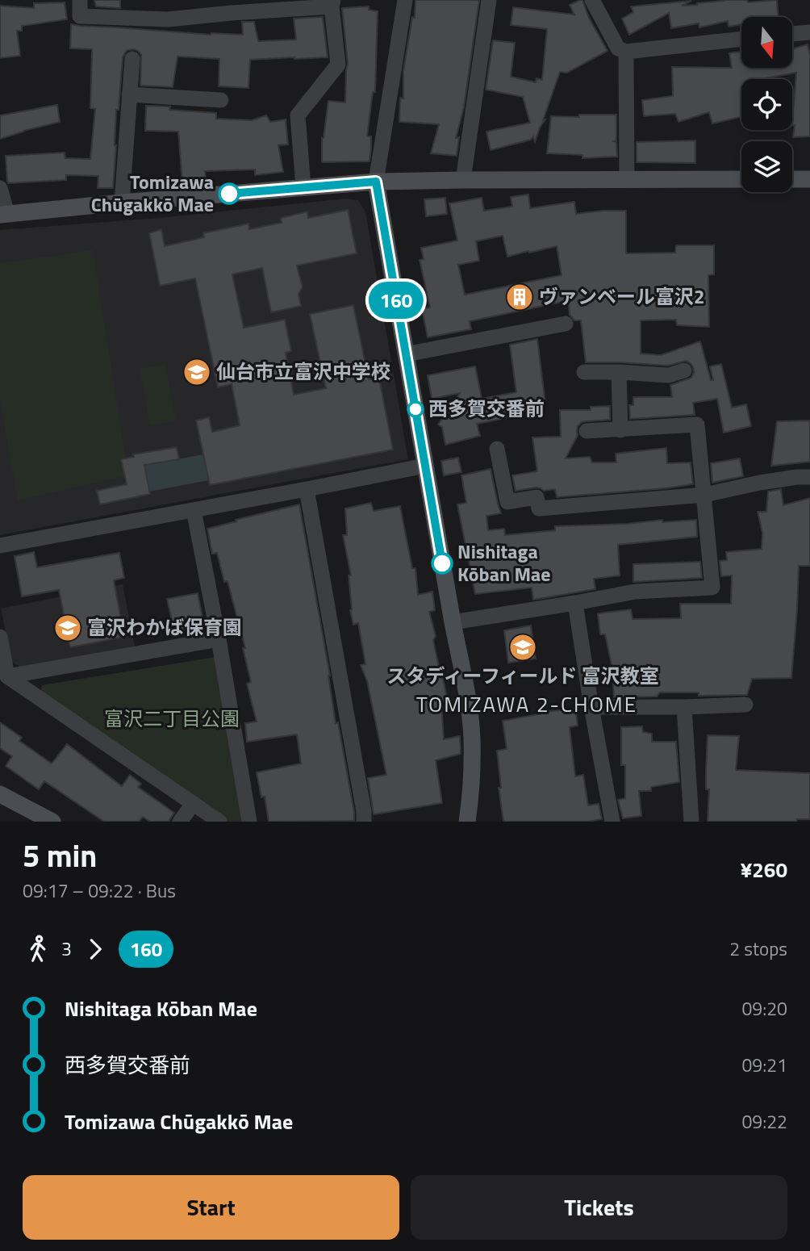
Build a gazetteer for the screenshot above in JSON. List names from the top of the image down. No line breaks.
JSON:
{"districts":["TOMIZAWA 2-CHOME"],"parks":["富沢二丁目公園"],"places":{"other":["Tomizawa Chūgakkō Mae","西多賀交番前","Nishitaga Kōban Mae"],"building":["ヴァンベール富沢2"],"school or university":["仙台市立富沢中学校","富沢わかば保育園","スタディーフィールド 富沢教室"]},"lines":["bus line 160"],"north":"bottom","page":{"on_map":"160","heading":["5 min","09:17 – 09:22 · Bus","¥260"],"legs":["3","160","2 stops"],"list":[{"name":"Nishitaga Kōban Mae","value":"09:20"},{"name":"西多賀交番前","value":"09:21"},{"name":"Tomizawa Chūgakkō Mae","value":"09:22"}],"buttons":["Start","Tickets"]}}
